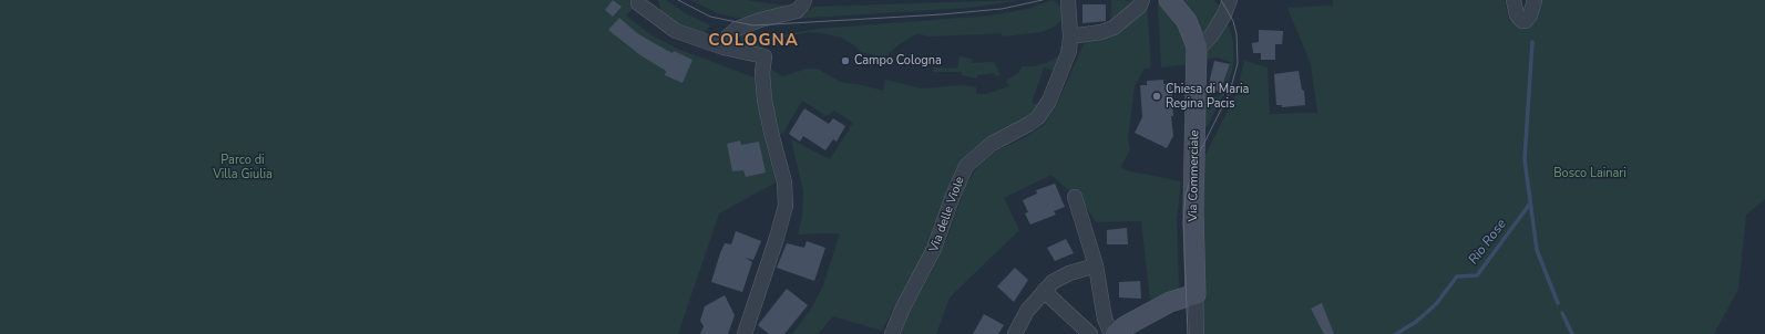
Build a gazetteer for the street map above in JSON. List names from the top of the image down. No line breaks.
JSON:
{"streets":{"main road":["Via Commerciale"],"street":["Via delle Viole"]},"districts":["COLOGNA"],"water":["Rio Rose"],"parks":["Parco di Villa Giulia","Bosco Lainari"],"places":["Campo Cologna","Chiesa di Maria Regina Pacis"]}
